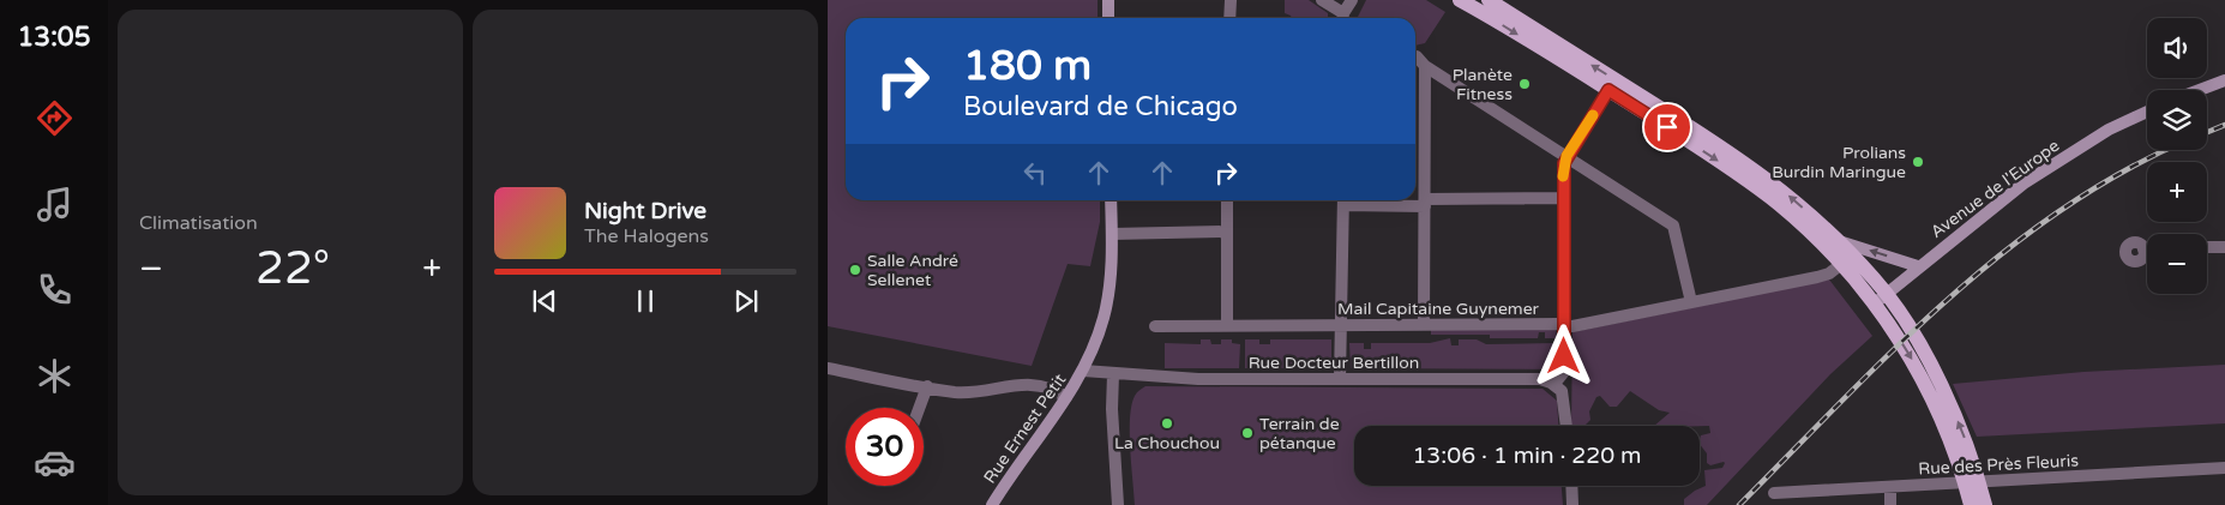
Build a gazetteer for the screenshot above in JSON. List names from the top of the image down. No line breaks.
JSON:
{"streets":{"main road":["Avenue de l'Europe","Rue Ernest Petit"],"street":["Mail Capitaine Guynemer","Rue Docteur Bertillon","Rue des Près Fleuris"]},"crossings":[["Rue Docteur Bertillon","Rue Ernest Petit"]],"places":["Planète Fitness","Prolians Burdin Maringue","Salle André Sellenet","La Chouchou","Terrain de pétanque"],"page":{"tabs":"13:05","tile":"Climatisation","map_buttons":["+","−"],"turn":["180 m","Boulevard de Chicago"],"song":["Night Drive","The Halogens"],"heat":["−","22°","+"],"limit":"30","trip":"13:06 · 1 min · 220 m"}}
